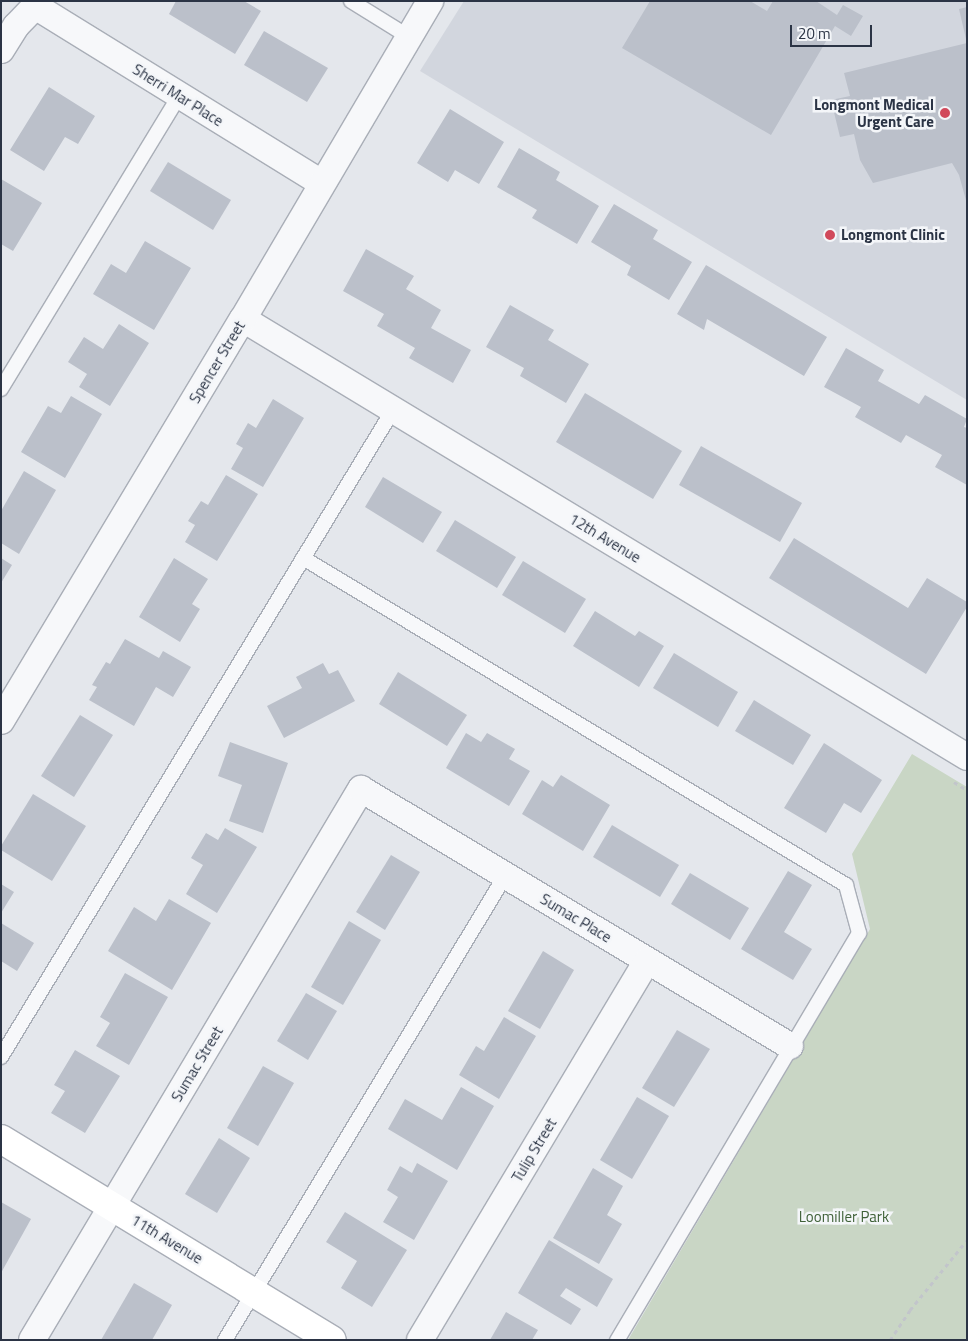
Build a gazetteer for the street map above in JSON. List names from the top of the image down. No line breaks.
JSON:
{"streets":{"street":["Sherri Mar Place","Spencer Street","12th Avenue","Sumac Place","Sumac Street","Tulip Street","11th Avenue"]},"crossings":[["Sherri Mar Place","Spencer Street"],["Spencer Street","12th Avenue"],["Sumac Place","Sumac Street"],["Sumac Place","Tulip Street"],["Sumac Street","11th Avenue"]],"parks":["Loomiller Park"],"places":["Longmont Medical Urgent Care","Longmont Clinic"],"scale_bar":"20 m"}
